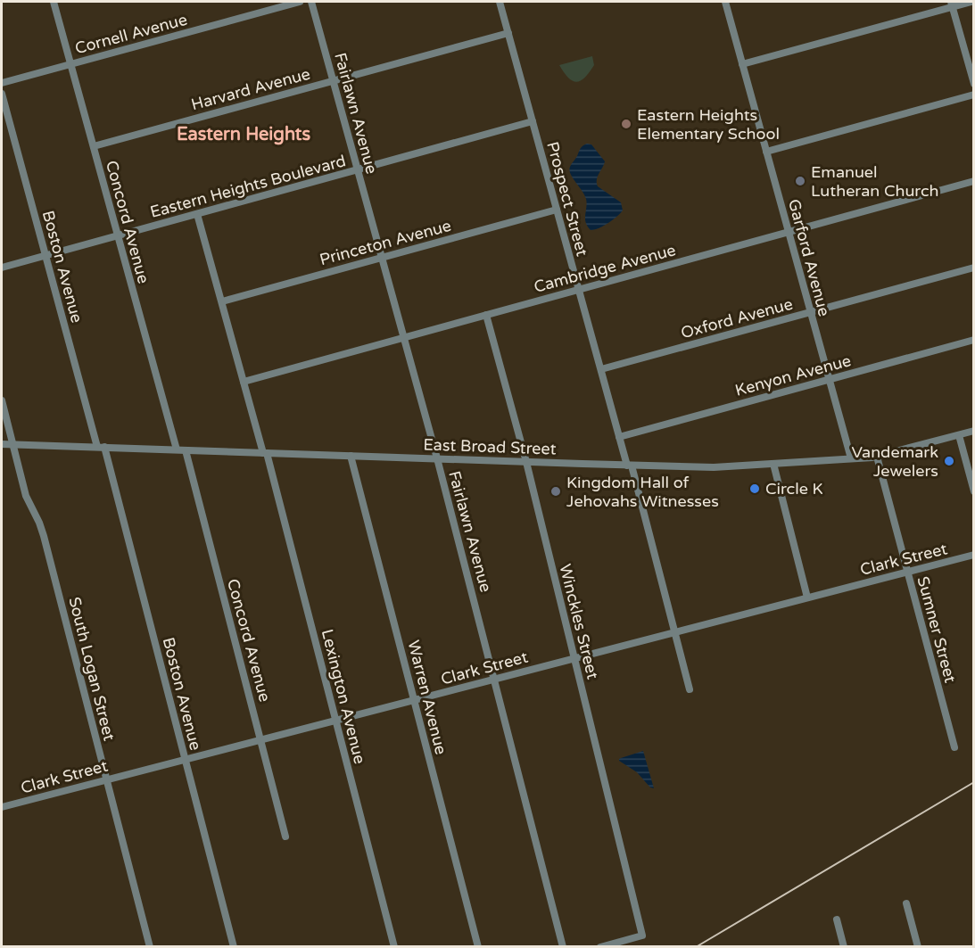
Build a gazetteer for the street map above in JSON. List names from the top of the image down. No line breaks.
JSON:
{"streets":{"street":["Cornell Avenue","Harvard Avenue","Fairlawn Avenue","Eastern Heights Boulevard","Prospect Street","Concord Avenue","Princeton Avenue","Garford Avenue","Boston Avenue","Cambridge Avenue","Oxford Avenue","Kenyon Avenue","East Broad Street","Clark Street","Winckles Street","Sumner Street","South Logan Street","Lexington Avenue","Warren Avenue"]},"crossings":[["Cornell Avenue","Concord Avenue"],["Harvard Avenue","Fairlawn Avenue"],["Harvard Avenue","Prospect Street"],["Harvard Avenue","Concord Avenue"],["Fairlawn Avenue","Eastern Heights Boulevard"],["Fairlawn Avenue","Princeton Avenue"],["Fairlawn Avenue","Cambridge Avenue"],["Fairlawn Avenue","East Broad Street"],["Fairlawn Avenue","Clark Street"],["Eastern Heights Boulevard","Prospect Street"],["Eastern Heights Boulevard","Concord Avenue"],["Eastern Heights Boulevard","Boston Avenue"],["Eastern Heights Boulevard","Lexington Avenue"],["Prospect Street","Princeton Avenue"],["Prospect Street","Cambridge Avenue"],["Prospect Street","Oxford Avenue"],["Prospect Street","Kenyon Avenue"],["Prospect Street","East Broad Street"],["Prospect Street","Clark Street"],["Concord Avenue","East Broad Street"],["Concord Avenue","Clark Street"],["Princeton Avenue","Lexington Avenue"],["Garford Avenue","Cambridge Avenue"],["Garford Avenue","Oxford Avenue"],["Garford Avenue","Kenyon Avenue"],["Garford Avenue","East Broad Street"],["Boston Avenue","East Broad Street"],["Boston Avenue","Clark Street"],["Cambridge Avenue","Winckles Street"],["Cambridge Avenue","Lexington Avenue"],["East Broad Street","Winckles Street"],["East Broad Street","Sumner Street"],["East Broad Street","South Logan Street"],["East Broad Street","Lexington Avenue"],["East Broad Street","Warren Avenue"],["Clark Street","Winckles Street"],["Clark Street","Sumner Street"],["Clark Street","South Logan Street"],["Clark Street","Lexington Avenue"],["Clark Street","Warren Avenue"]],"districts":["Eastern Heights"],"places":["Eastern Heights Elementary School","Emanuel Lutheran Church","Vandemark Jewelers","Circle K","Kingdom Hall of Jehovahs Witnesses"]}
